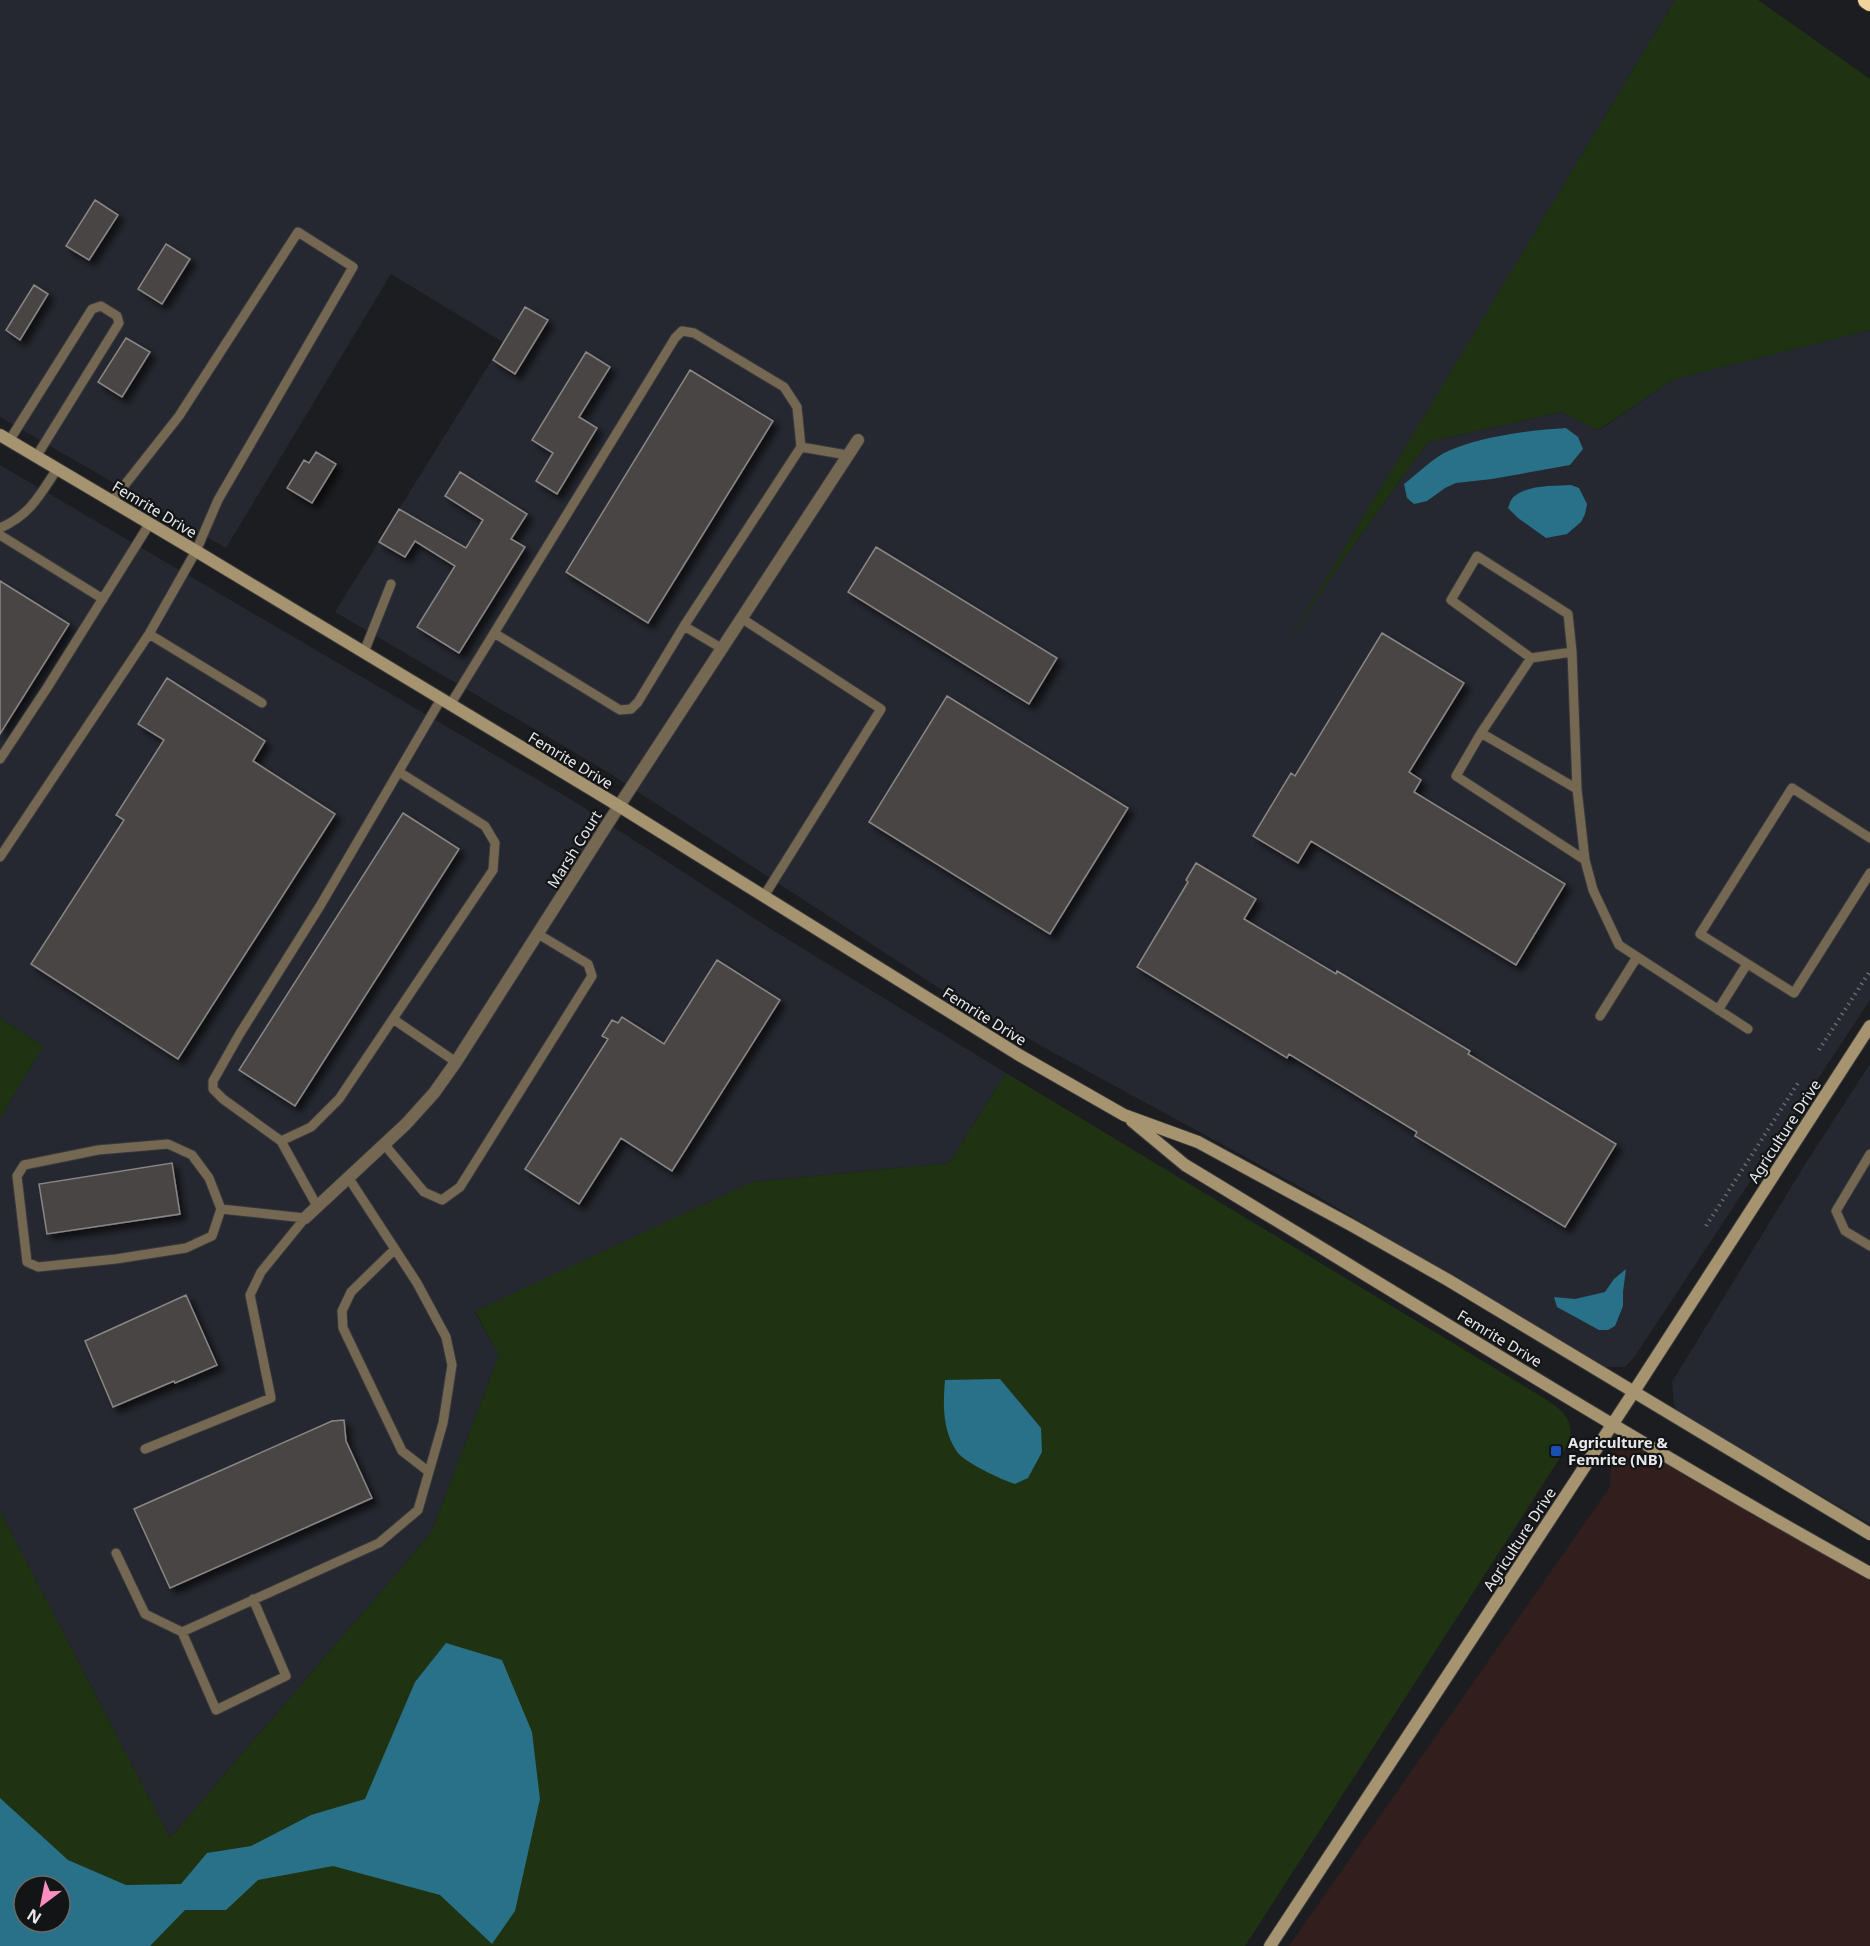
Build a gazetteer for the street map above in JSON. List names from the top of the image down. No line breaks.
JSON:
{"streets":{"street":["Femrite Drive","Marsh Court","Agriculture Drive"]},"crossings":[["Femrite Drive","Marsh Court"],["Femrite Drive","Agriculture Drive"]],"places":{"transit":["Agriculture & Femrite (NB)"]},"north":"bottom left"}
